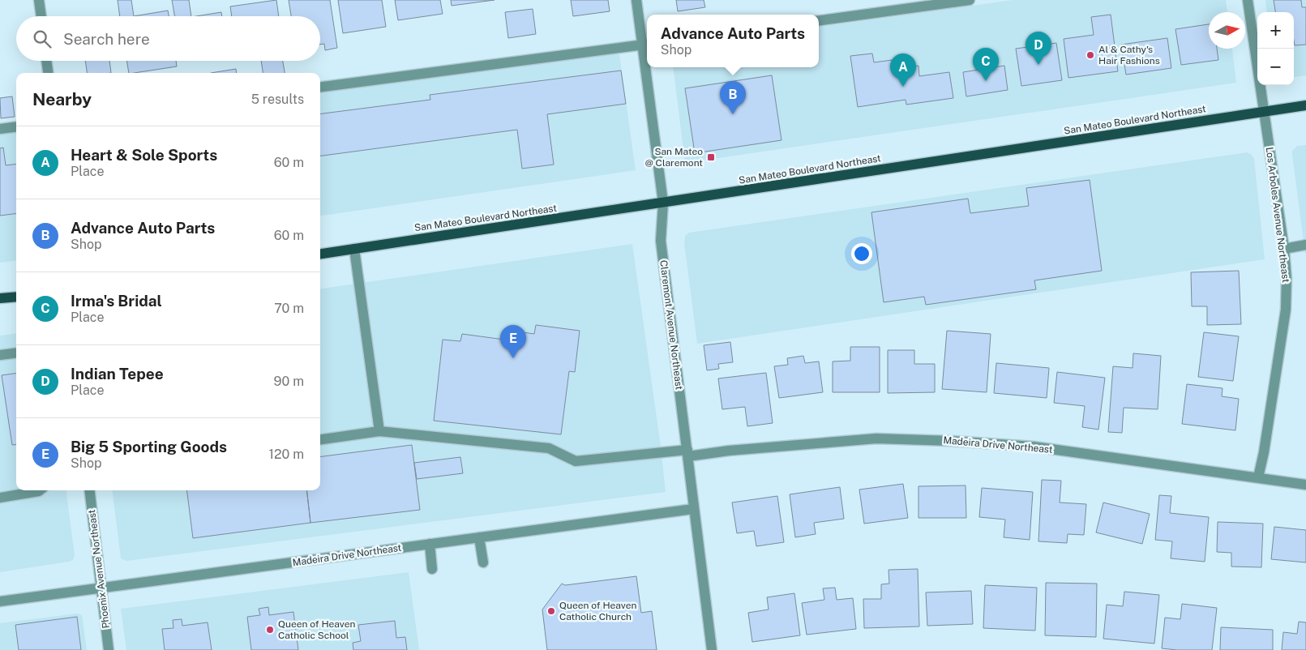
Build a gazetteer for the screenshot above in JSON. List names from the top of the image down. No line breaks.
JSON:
{"streets":{"main road":["San Mateo Boulevard Northeast"],"street":["Los Arboles Avenue Northeast","Claremont Avenue Northeast","Madeira Drive Northeast","Phoenix Avenue Northeast"]},"crossings":[["San Mateo Boulevard Northeast","Los Arboles Avenue Northeast"],["San Mateo Boulevard Northeast","Claremont Avenue Northeast"],["Los Arboles Avenue Northeast","Madeira Drive Northeast"],["Claremont Avenue Northeast","Madeira Drive Northeast"],["Madeira Drive Northeast","Phoenix Avenue Northeast"]],"places":{"other":["Al & Cathy's Hair Fashions","Queen of Heaven Catholic Church","Queen of Heaven Catholic School"],"transit":["San Mateo @ Claremont"]},"north":"right","page":{"map_buttons":["+","−"],"popup":["Advance Auto Parts","Shop"],"search":"Search here","pins":["D","C","A","B","E"],"heading":["Nearby","5 results"],"list":[{"mark":"A","name":"Heart & Sole Sports","note":"Place","value":"60 m"},{"mark":"B","name":"Advance Auto Parts","note":"Shop","value":"60 m"},{"mark":"C","name":"Irma's Bridal","note":"Place","value":"70 m"},{"mark":"D","name":"Indian Tepee","note":"Place","value":"90 m"},{"mark":"E","name":"Big 5 Sporting Goods","note":"Shop","value":"120 m"}]}}
